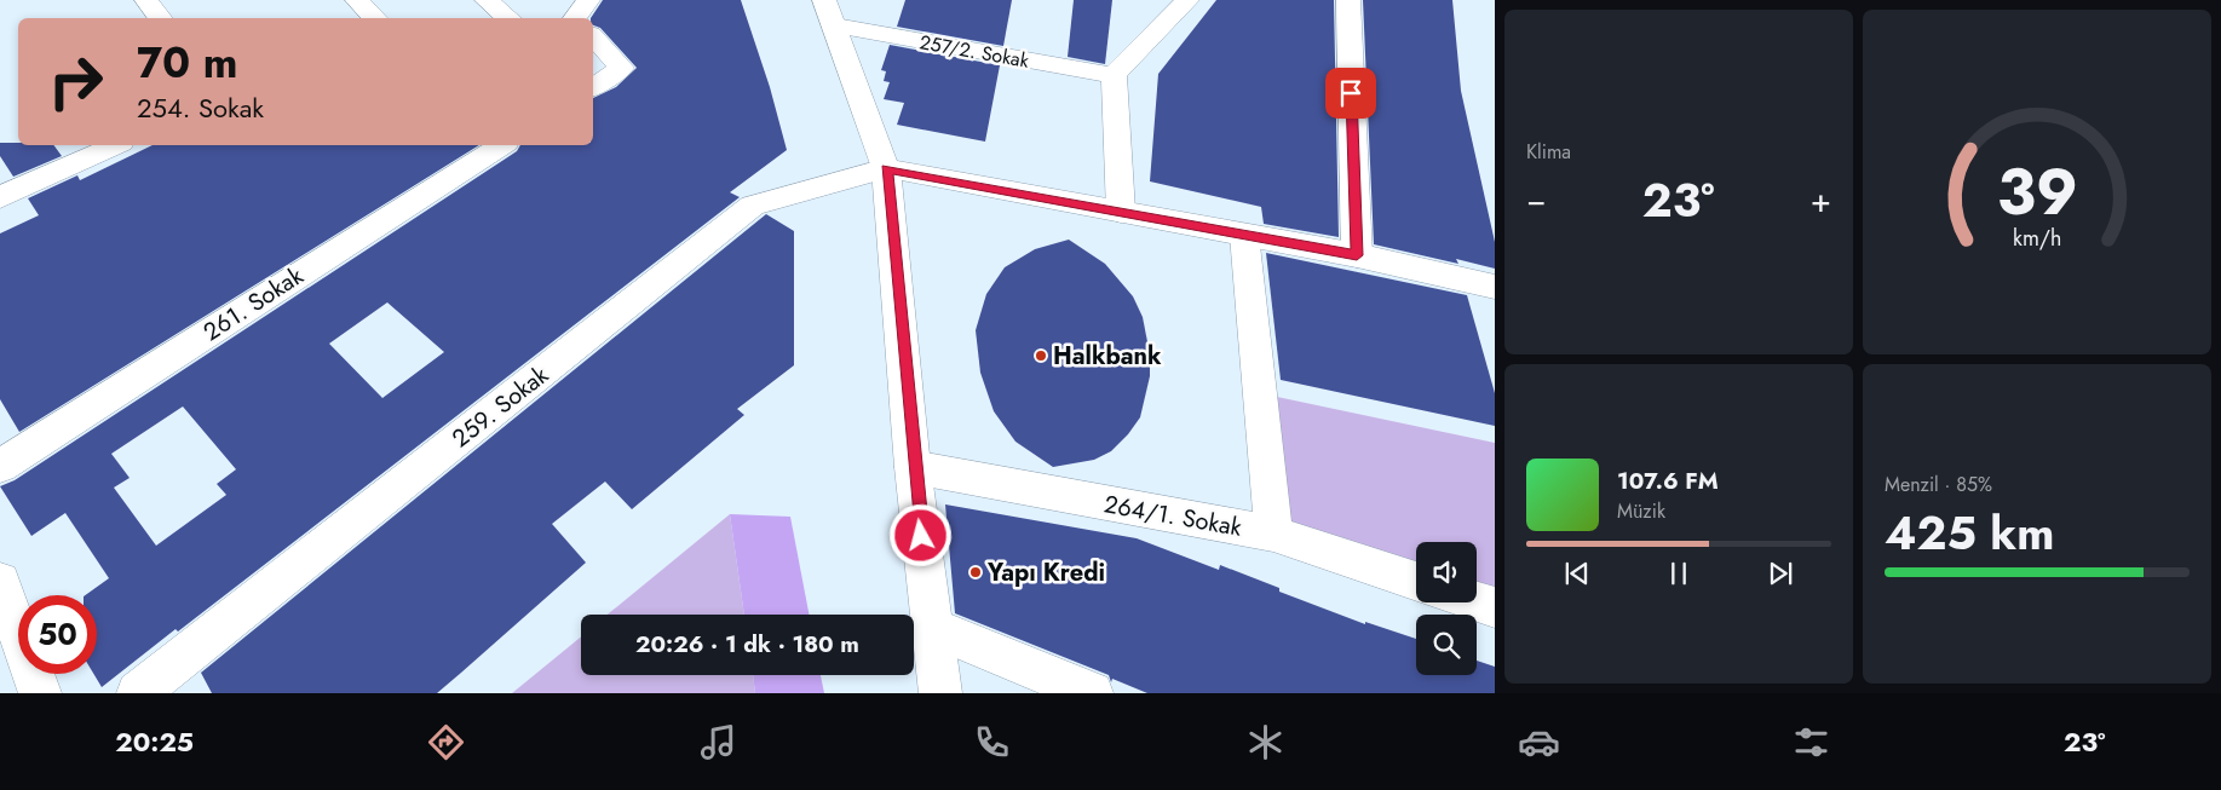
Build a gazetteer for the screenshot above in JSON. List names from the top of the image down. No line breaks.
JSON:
{"streets":{"street":["257/2. Sokak","261. Sokak","259. Sokak","264/1. Sokak"]},"places":["Halkbank","Yapı Kredi"],"page":{"tile":["Klima",["Menzil · 85%","425 km"]],"turn":["70 m","254. Sokak"],"heat":["−","23°","+"],"song":["107.6 FM","Müzik"],"limit":"50","trip":"20:26 · 1 dk · 180 m","tabs":["20:25","23°"],"gauge":["39","km/h"]}}
